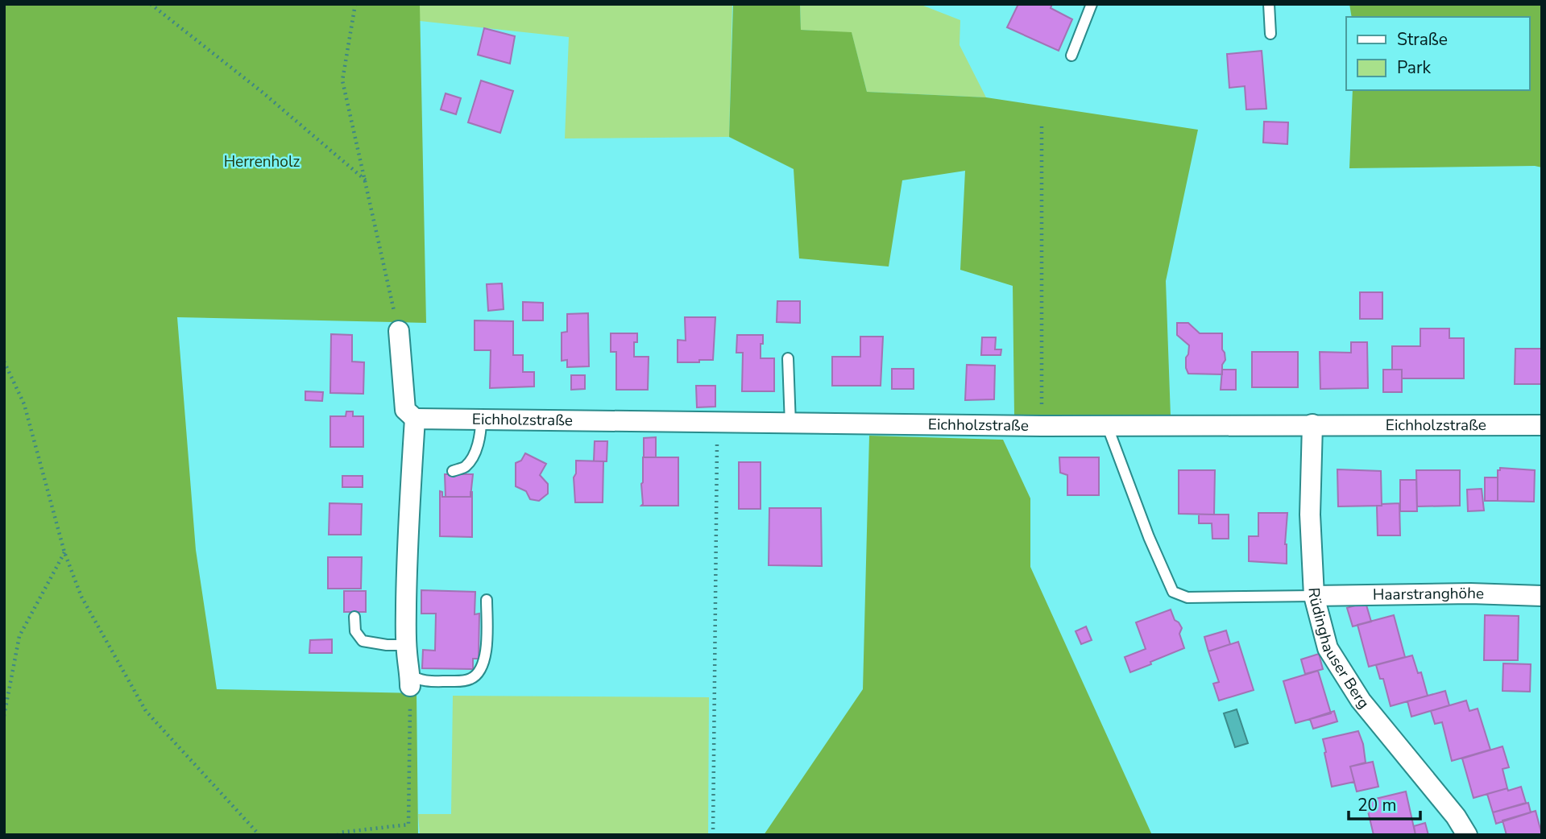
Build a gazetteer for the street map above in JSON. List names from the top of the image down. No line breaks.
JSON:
{"streets":{"street":["Eichholzstraße","Haarstranghöhe","Rüdinghauser Berg"]},"crossings":[["Eichholzstraße","Rüdinghauser Berg"],["Haarstranghöhe","Rüdinghauser Berg"]],"parks":["Herrenholz"],"legend":["Straße","Park"],"scale_bar":"20 m"}
